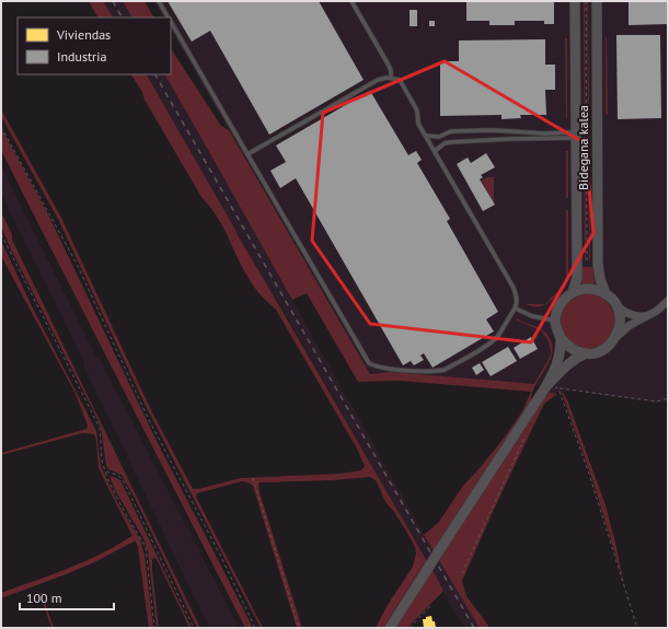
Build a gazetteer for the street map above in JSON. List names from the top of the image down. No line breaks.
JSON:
{"streets":{"street":["Bidegana kalea"]},"legend":["Viviendas","Industria"],"scale_bar":"100 m"}
